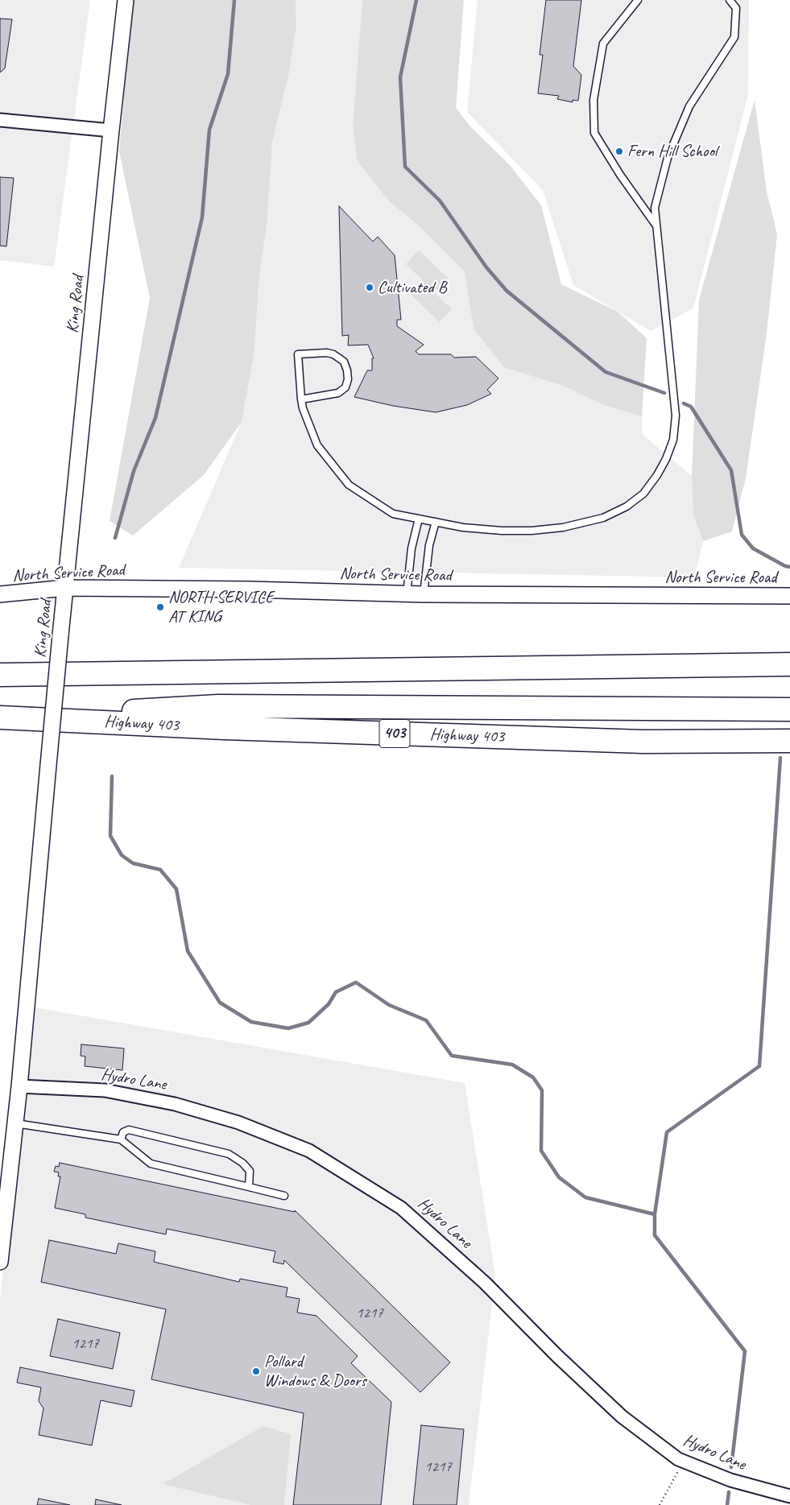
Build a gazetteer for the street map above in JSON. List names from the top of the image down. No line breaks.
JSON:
{"streets":{"highway":["Highway 403","403"],"street":["King Road","North Service Road","Hydro Lane"]},"crossings":[["King Road","North Service Road"],["King Road","Hydro Lane"]],"places":["Fern Hill School","Cultivated B","NORTH SERVICE AT KING","Pollard Windows & Doors"],"house_numbers":["1217","1217","1217"]}
